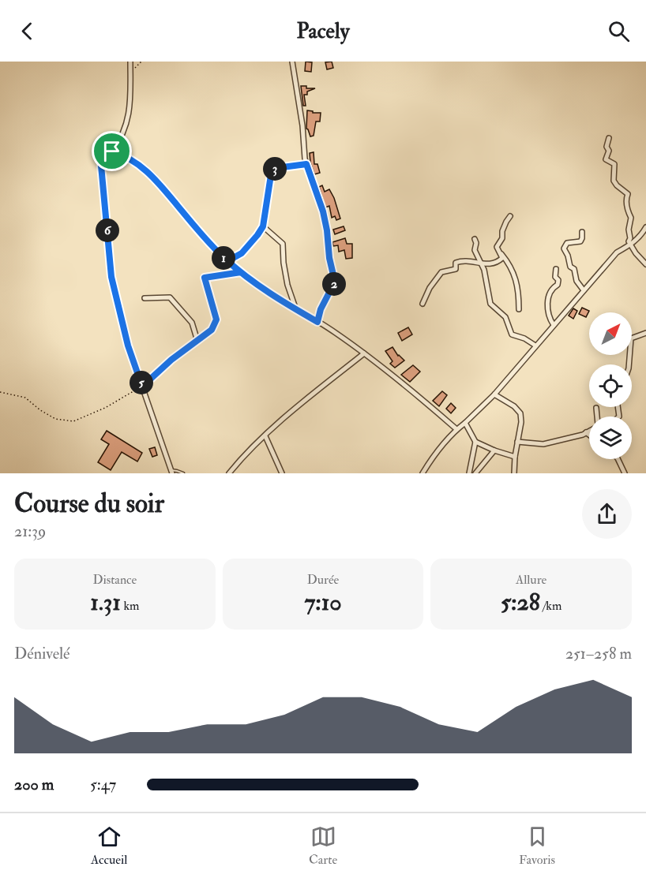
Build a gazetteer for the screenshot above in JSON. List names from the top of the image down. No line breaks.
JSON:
{"north":"top right","page":{"header":"Pacely","pins":["3","6","1","2","5"],"heading":["Course du soir","21:39"],"stats":[["Distance","1.31 km"],["Durée","7:10"],["Allure","5:28 /km"]],"chart":["Dénivelé","251–258 m"],"list":[{"name":"200 m","note":"5:47"}],"tabs":["Accueil","Carte","Favoris"]}}
